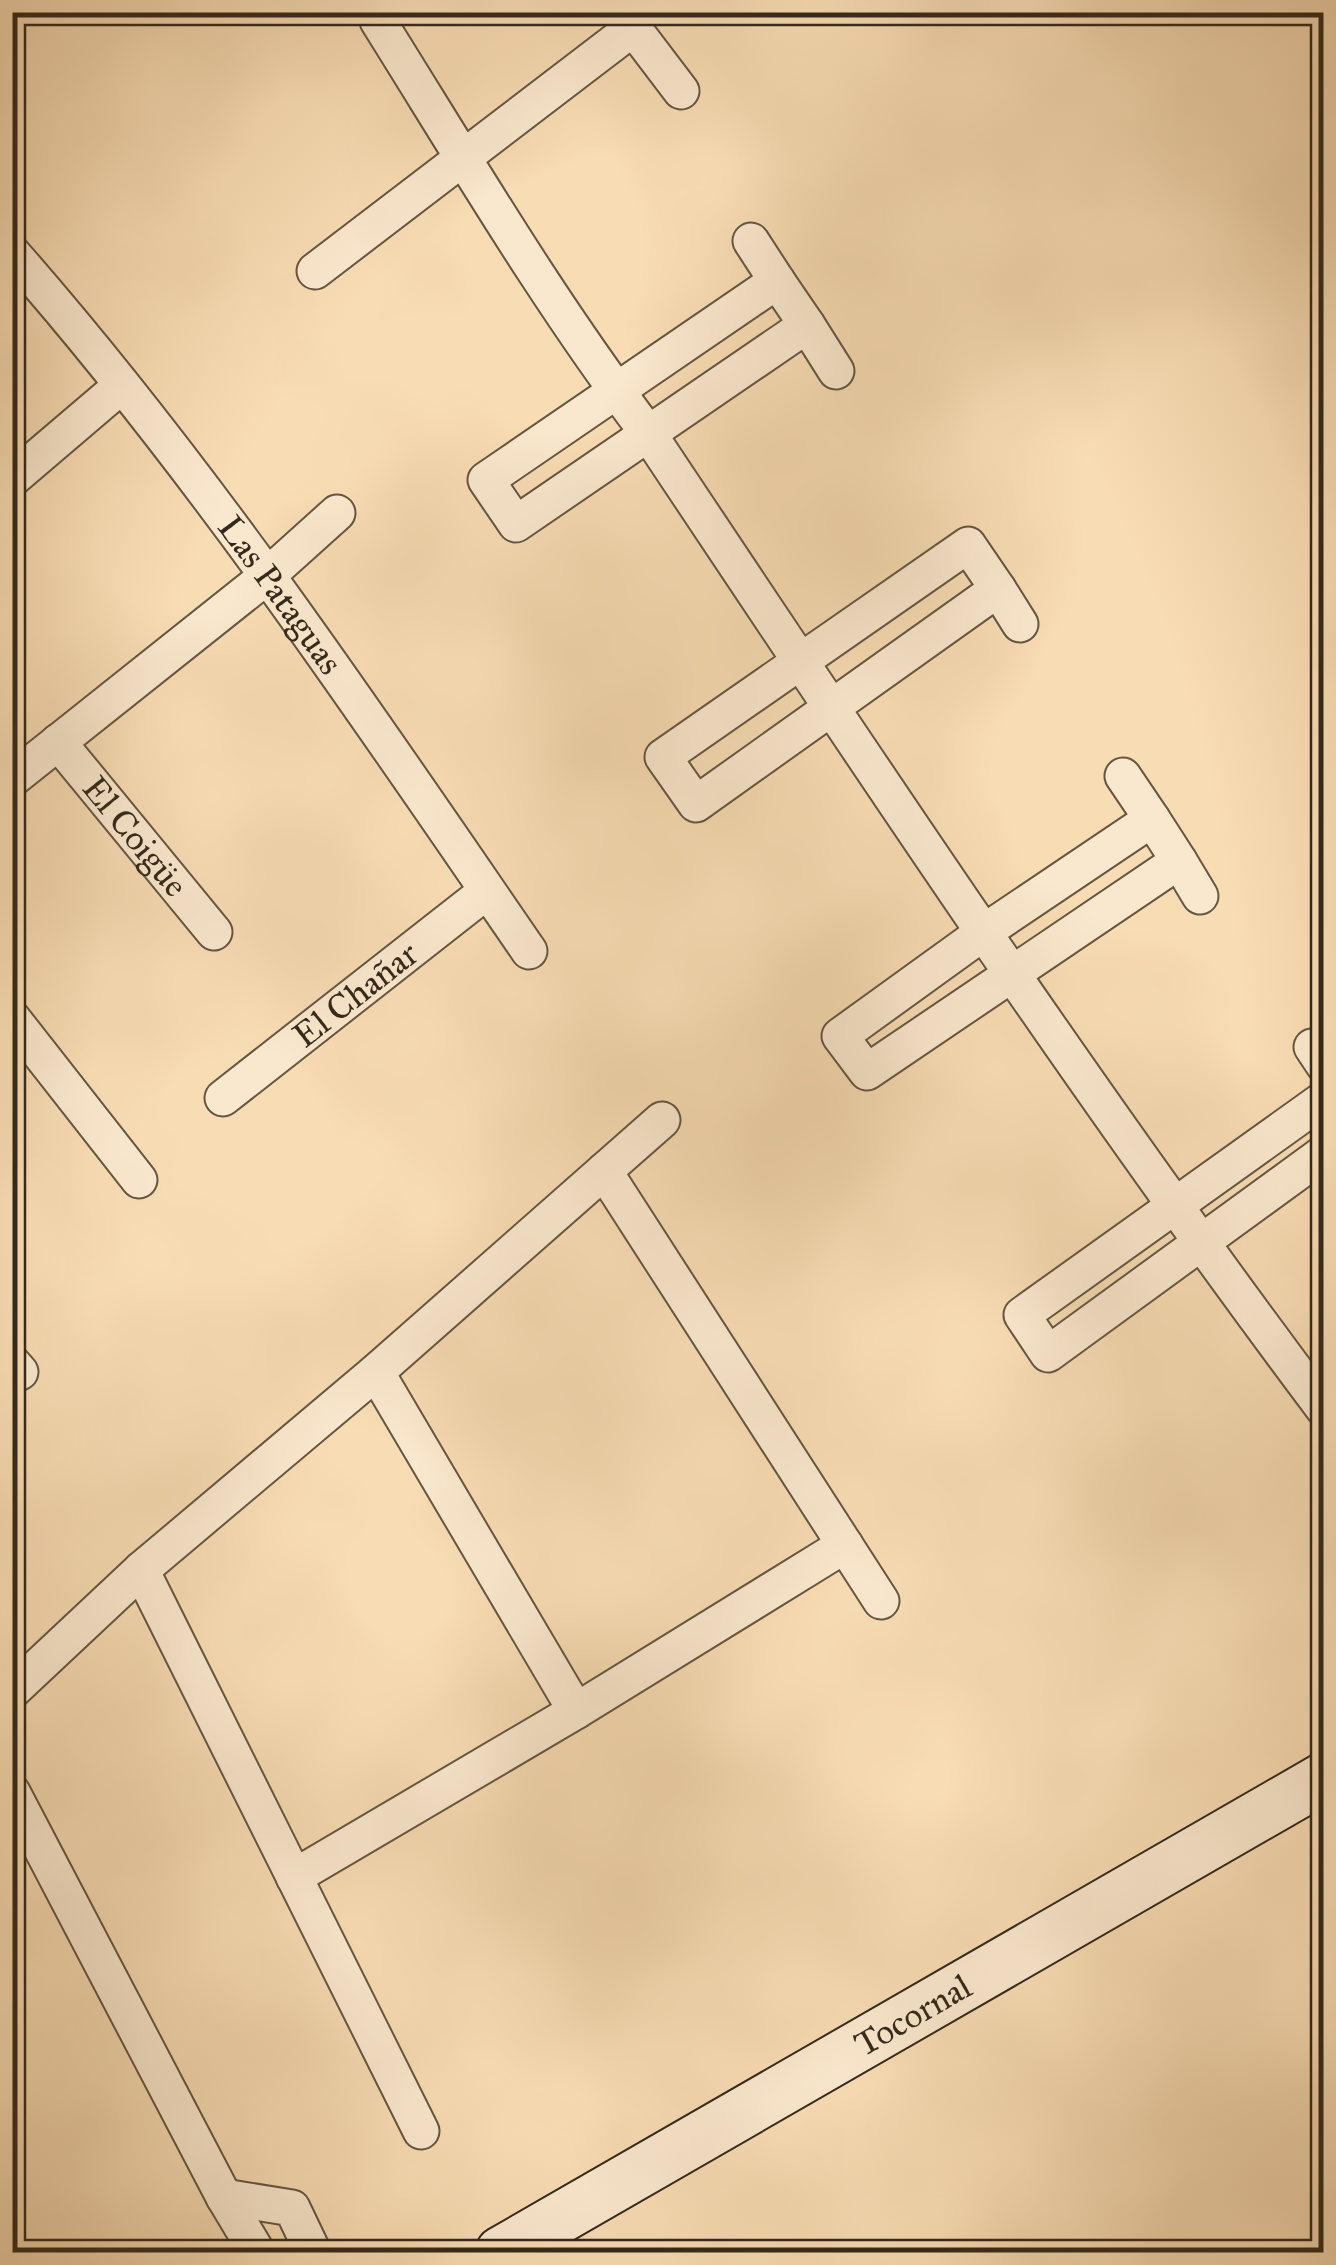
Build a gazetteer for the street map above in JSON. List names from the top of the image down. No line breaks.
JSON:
{"streets":{"main road":["Tocornal"],"street":["Las Pataguas","El Coigüe","El Chañar"]},"crossings":[["Las Pataguas","El Chañar"]]}
